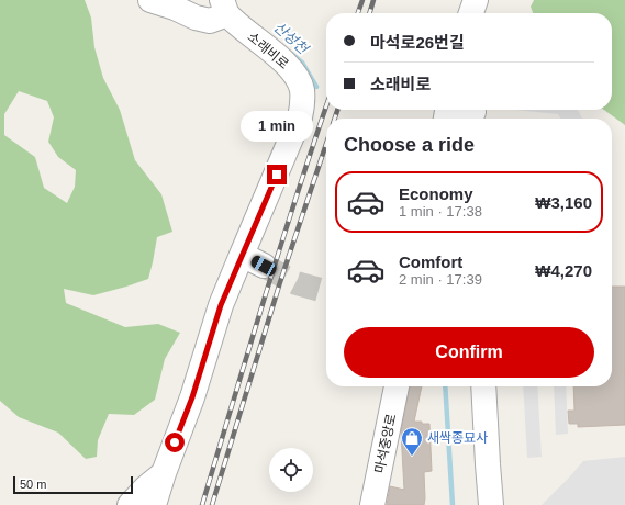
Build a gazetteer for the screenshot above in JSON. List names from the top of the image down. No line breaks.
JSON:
{"streets":{"street":["소래비로","마석중앙로"]},"water":["산성천"],"places":{"shop":["새싹종묘사"]},"scale_bar":"50 m","page":{"banner":["마석로26번길","소래비로"],"bubble":"1 min","heading":"Choose a ride","list":[{"name":"Economy","note":"1 min · 17:38","value":"₩3,160"},{"name":"Comfort","note":"2 min · 17:39","value":"₩4,270"}],"buttons":"Confirm","scale":"50 m"}}
